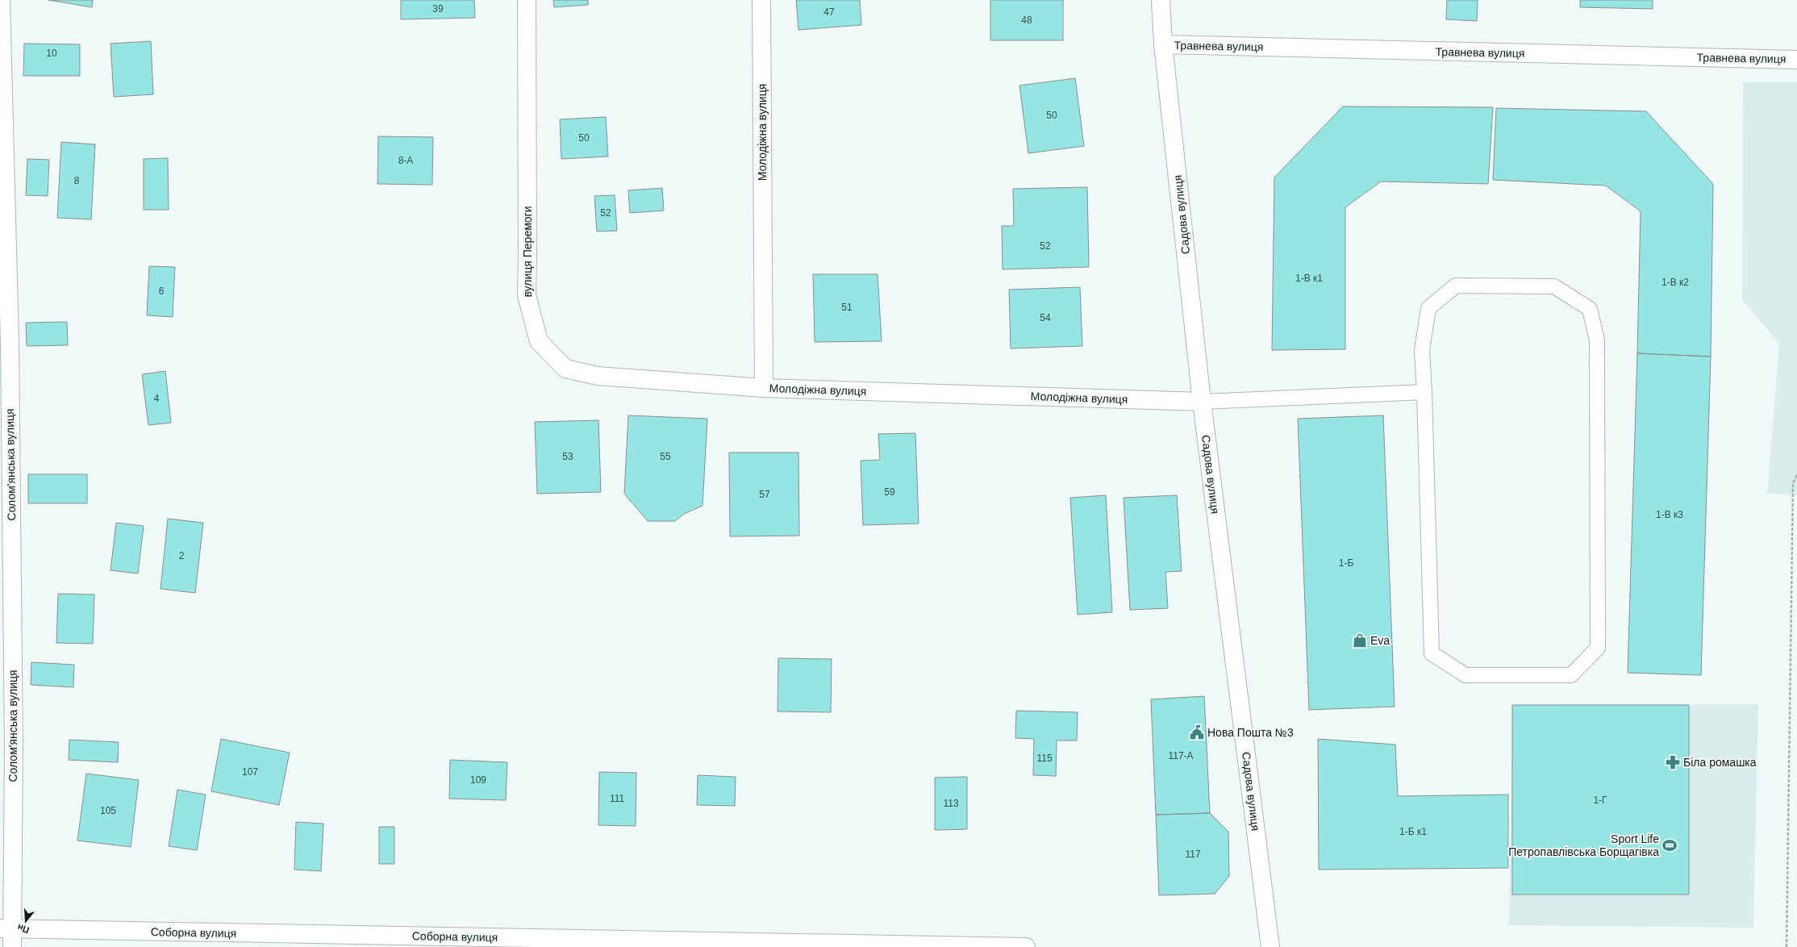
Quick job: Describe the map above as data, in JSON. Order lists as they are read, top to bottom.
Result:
{
  "streets": {
    "street": [
      "Травнева вулиця",
      "Молодіжна вулиця",
      "Садова вулиця",
      "вулиця Перемоги",
      "Солом'янська вулиця",
      "Соборна вулиця"
    ]
  },
  "crossings": [
    ["Травнева вулиця", "Садова вулиця"],
    ["Молодіжна вулиця", "Садова вулиця"],
    ["Молодіжна вулиця", "вулиця Перемоги"],
    ["Солом'янська вулиця", "Соборна вулиця"]
  ],
  "places": {
    "shop": ["Eva"],
    "public building": ["Нова Пошта №3"],
    "pharmacy": ["Біла ромашка"],
    "sports": ["Sport Life Петропавлівська Борщагівка"]
  },
  "house_numbers": [
    "39",
    "47",
    "48",
    "10",
    "50",
    "50",
    "8-А",
    "8",
    "52",
    "52",
    "1-В к1",
    "1-В к2",
    "6",
    "51",
    "54",
    "4",
    "53",
    "55",
    "59",
    "57",
    "1-В к3",
    "2",
    "1-Б",
    "117-А",
    "115",
    "107",
    "109",
    "111",
    "1-Г",
    "113",
    "105",
    "1-Б к1",
    "117"
  ],
  "north": "bottom"
}
